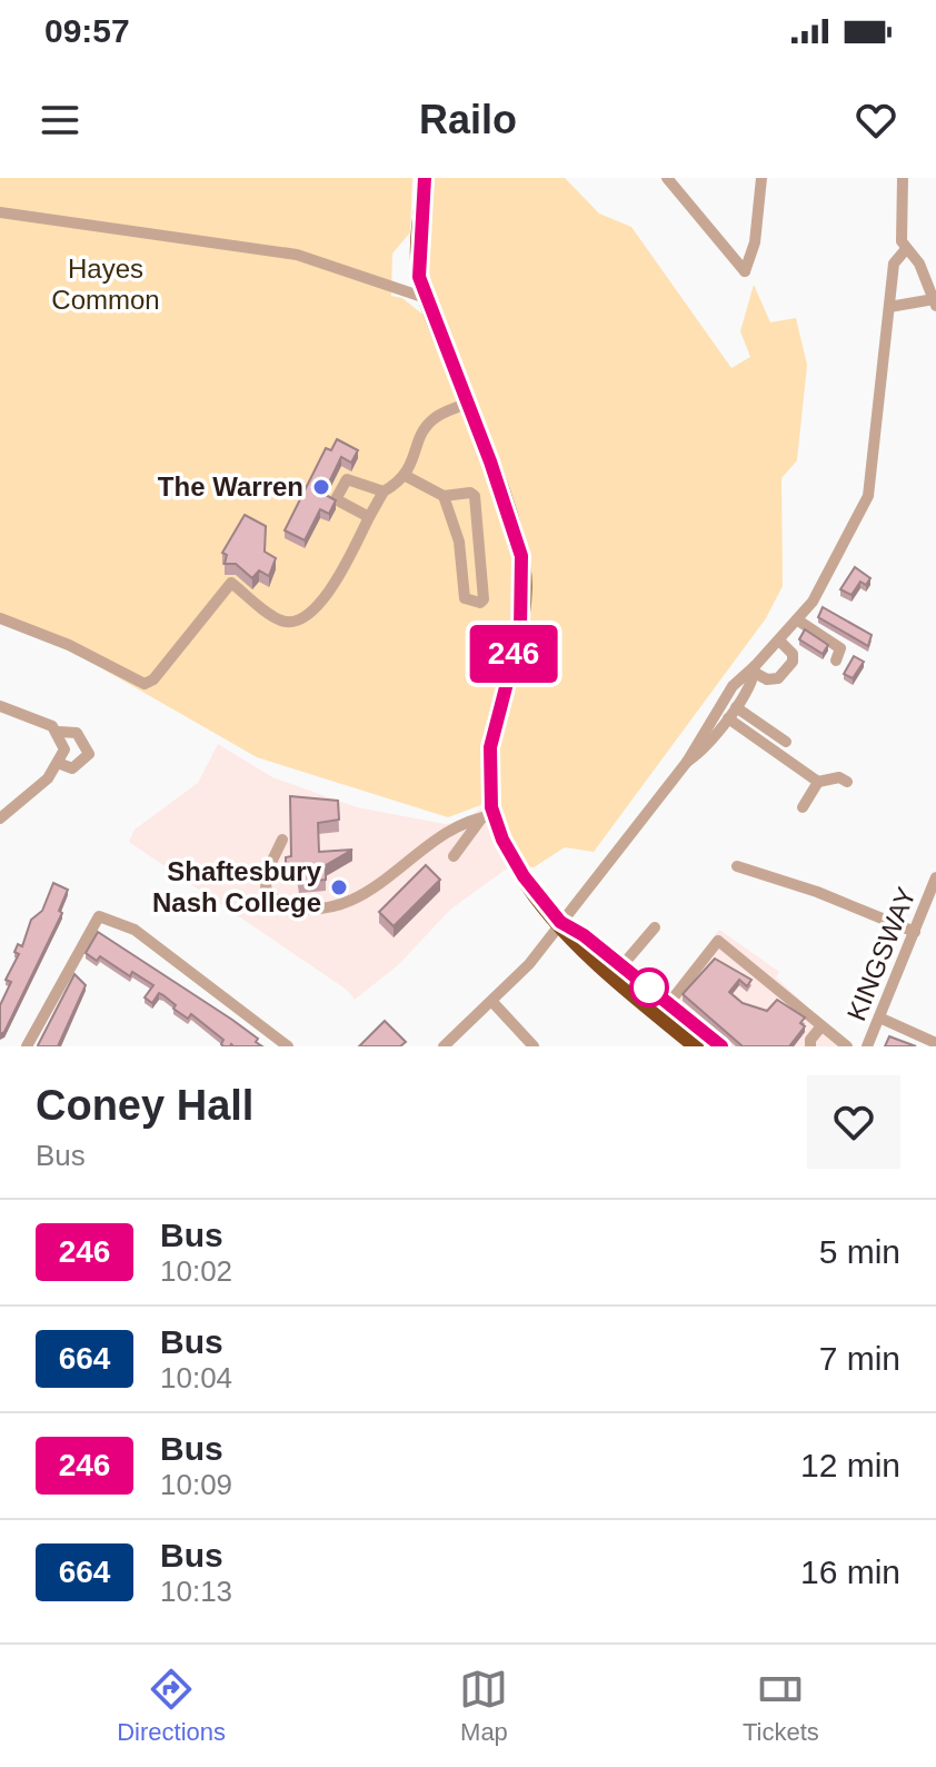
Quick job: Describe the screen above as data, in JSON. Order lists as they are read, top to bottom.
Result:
{
  "streets": {
    "street": ["KINGSWAY"]
  },
  "parks": ["Hayes Common"],
  "places": ["The Warren", "Shaftesbury Nash College"],
  "lines": ["bus line 246"],
  "page": {
    "status": "09:57",
    "header": "Railo",
    "on_map": "246",
    "heading": ["Coney Hall", "Bus"],
    "list": [
      {
        "mark": "246",
        "name": "Bus",
        "note": "10:02",
        "value": "5 min"
      },
      {
        "mark": "664",
        "name": "Bus",
        "note": "10:04",
        "value": "7 min"
      },
      {
        "mark": "246",
        "name": "Bus",
        "note": "10:09",
        "value": "12 min"
      },
      {
        "mark": "664",
        "name": "Bus",
        "note": "10:13",
        "value": "16 min"
      }
    ],
    "tabs": ["Directions", "Map", "Tickets"]
  }
}
